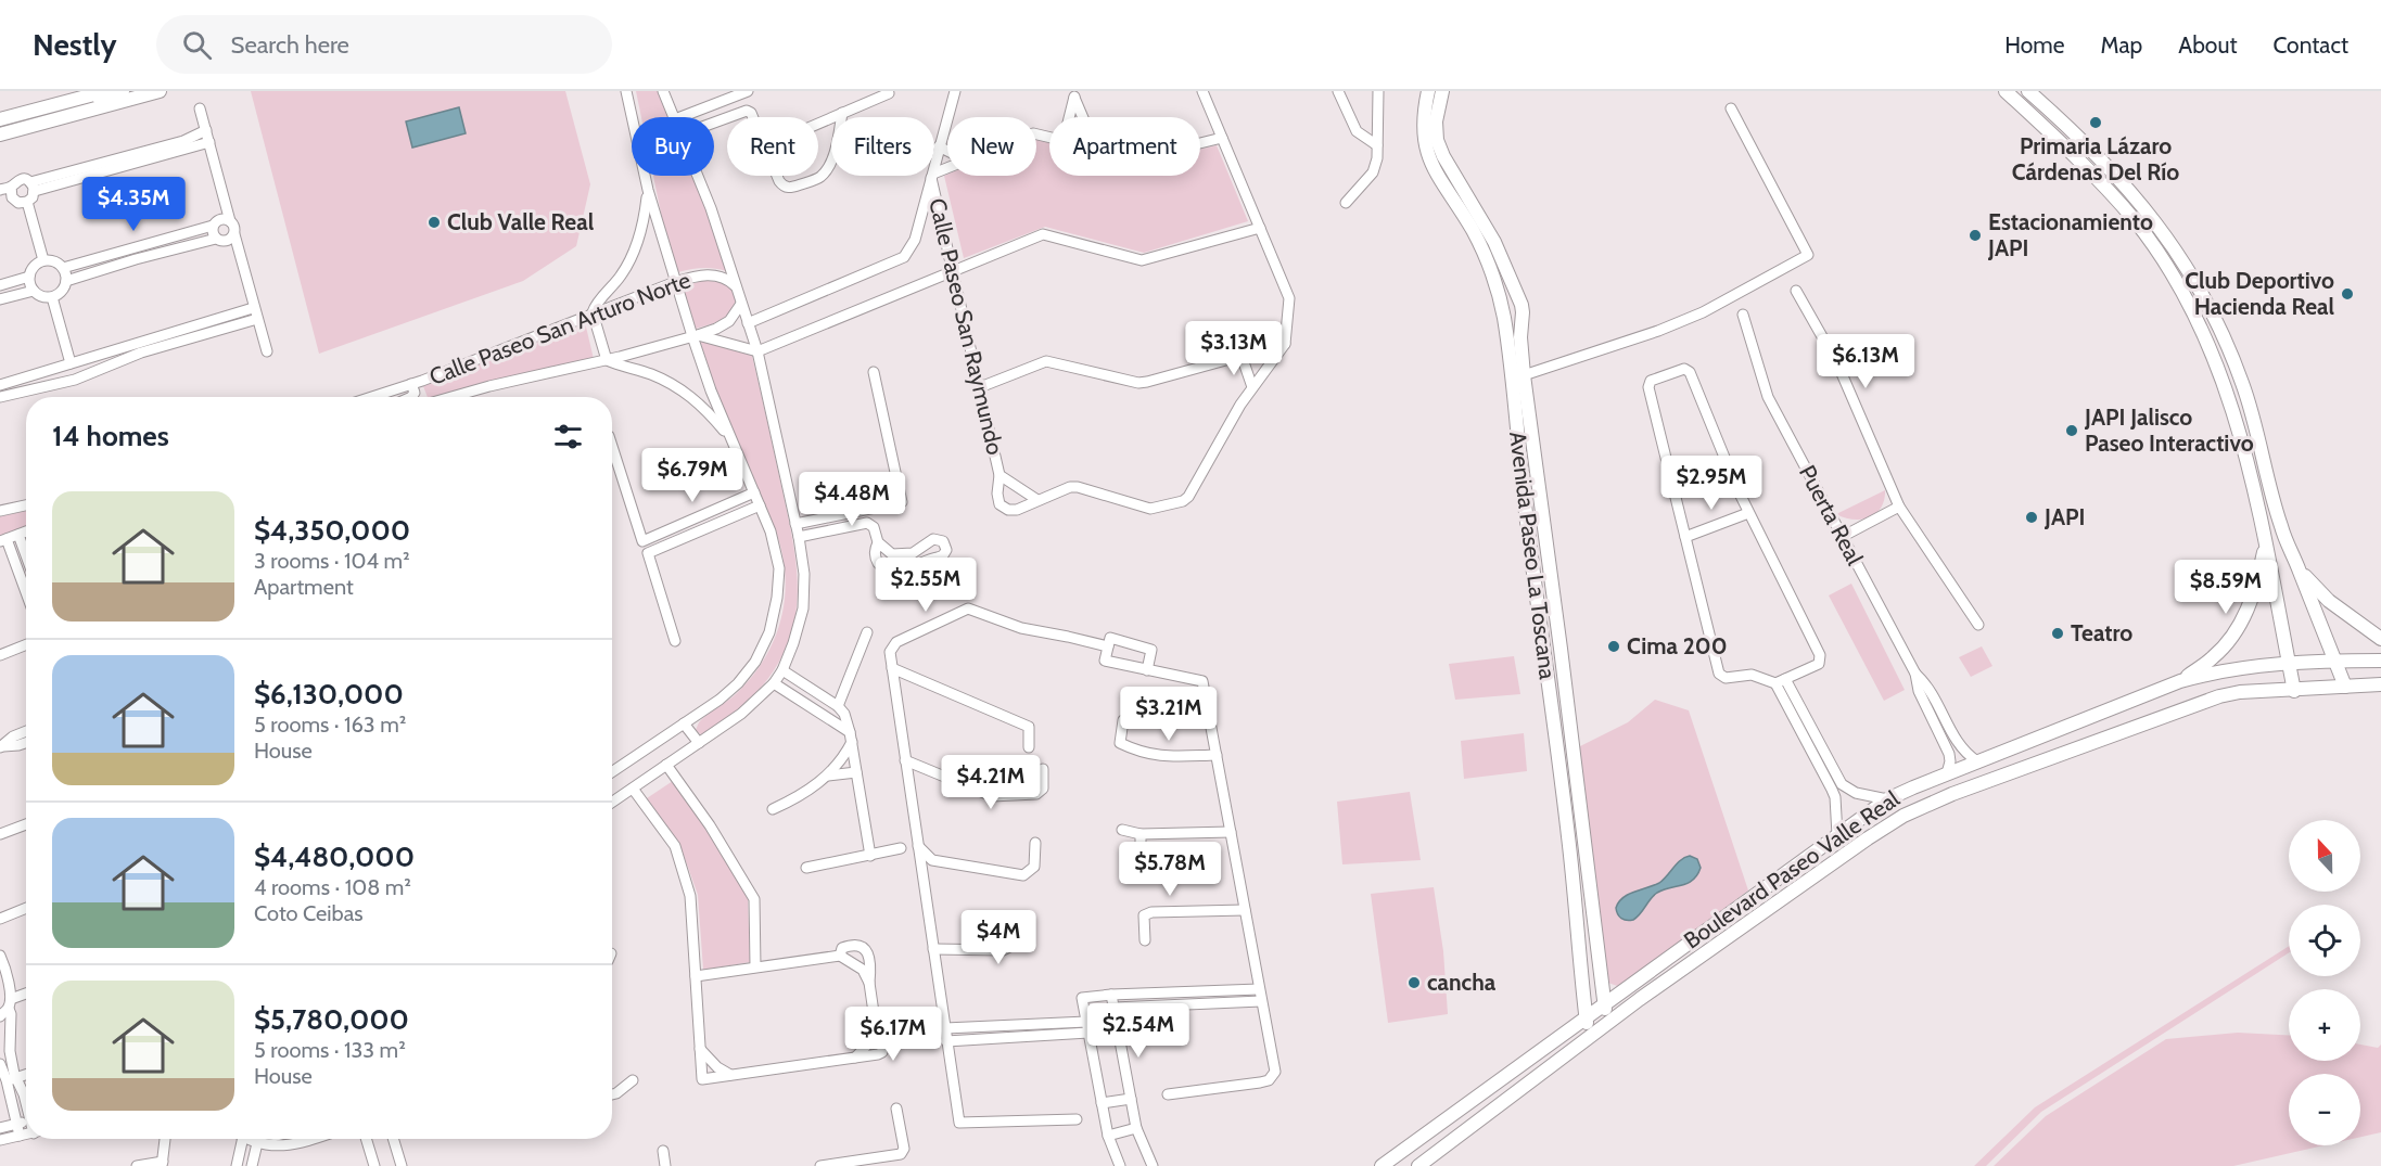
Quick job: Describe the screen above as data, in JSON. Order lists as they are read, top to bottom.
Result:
{
  "streets": {
    "street": [
      "Calle Paseo San Raymundo",
      "Calle Paseo San Arturo Norte",
      "Puerta Real",
      "Avenida Paseo La Toscana",
      "Boulevard Paseo Valle Real"
    ]
  },
  "crossings": [
    ["Puerta Real", "Boulevard Paseo Valle Real"],
    ["Avenida Paseo La Toscana", "Boulevard Paseo Valle Real"]
  ],
  "places": [
    "Primaria Lázaro Cárdenas Del Río",
    "Club Valle Real",
    "Estacionamiento JAPI",
    "Club Deportivo Hacienda Real",
    "JAPI Jalisco Paseo Interactivo",
    "JAPI",
    "Teatro",
    "Cima 200",
    "cancha"
  ],
  "north": "top",
  "page": {
    "header": "Nestly",
    "search": "Search here",
    "nav": [
      "Home",
      "Map",
      "About",
      "Contact"
    ],
    "chip": [
      "Buy",
      "Rent",
      "Filters",
      "New",
      "Apartment"
    ],
    "price": [
      "$4.35M",
      "$3.13M",
      "$6.13M",
      "$6.79M",
      "$2.95M",
      "$4.48M",
      "$2.55M",
      "$8.59M",
      "$3.21M",
      "$4.21M",
      "$5.78M",
      "$4M",
      "$2.54M",
      "$6.17M"
    ],
    "heading": "14 homes",
    "list": [
      {
        "name": "$4,350,000",
        "note": "3 rooms · 104 m² · Apartment"
      },
      {
        "name": "$6,130,000",
        "note": "5 rooms · 163 m² · House"
      },
      {
        "name": "$4,480,000",
        "note": "4 rooms · 108 m² · Coto Ceibas"
      },
      {
        "name": "$5,780,000",
        "note": "5 rooms · 133 m² · House"
      }
    ],
    "map_buttons": ["+", "−"]
  }
}
